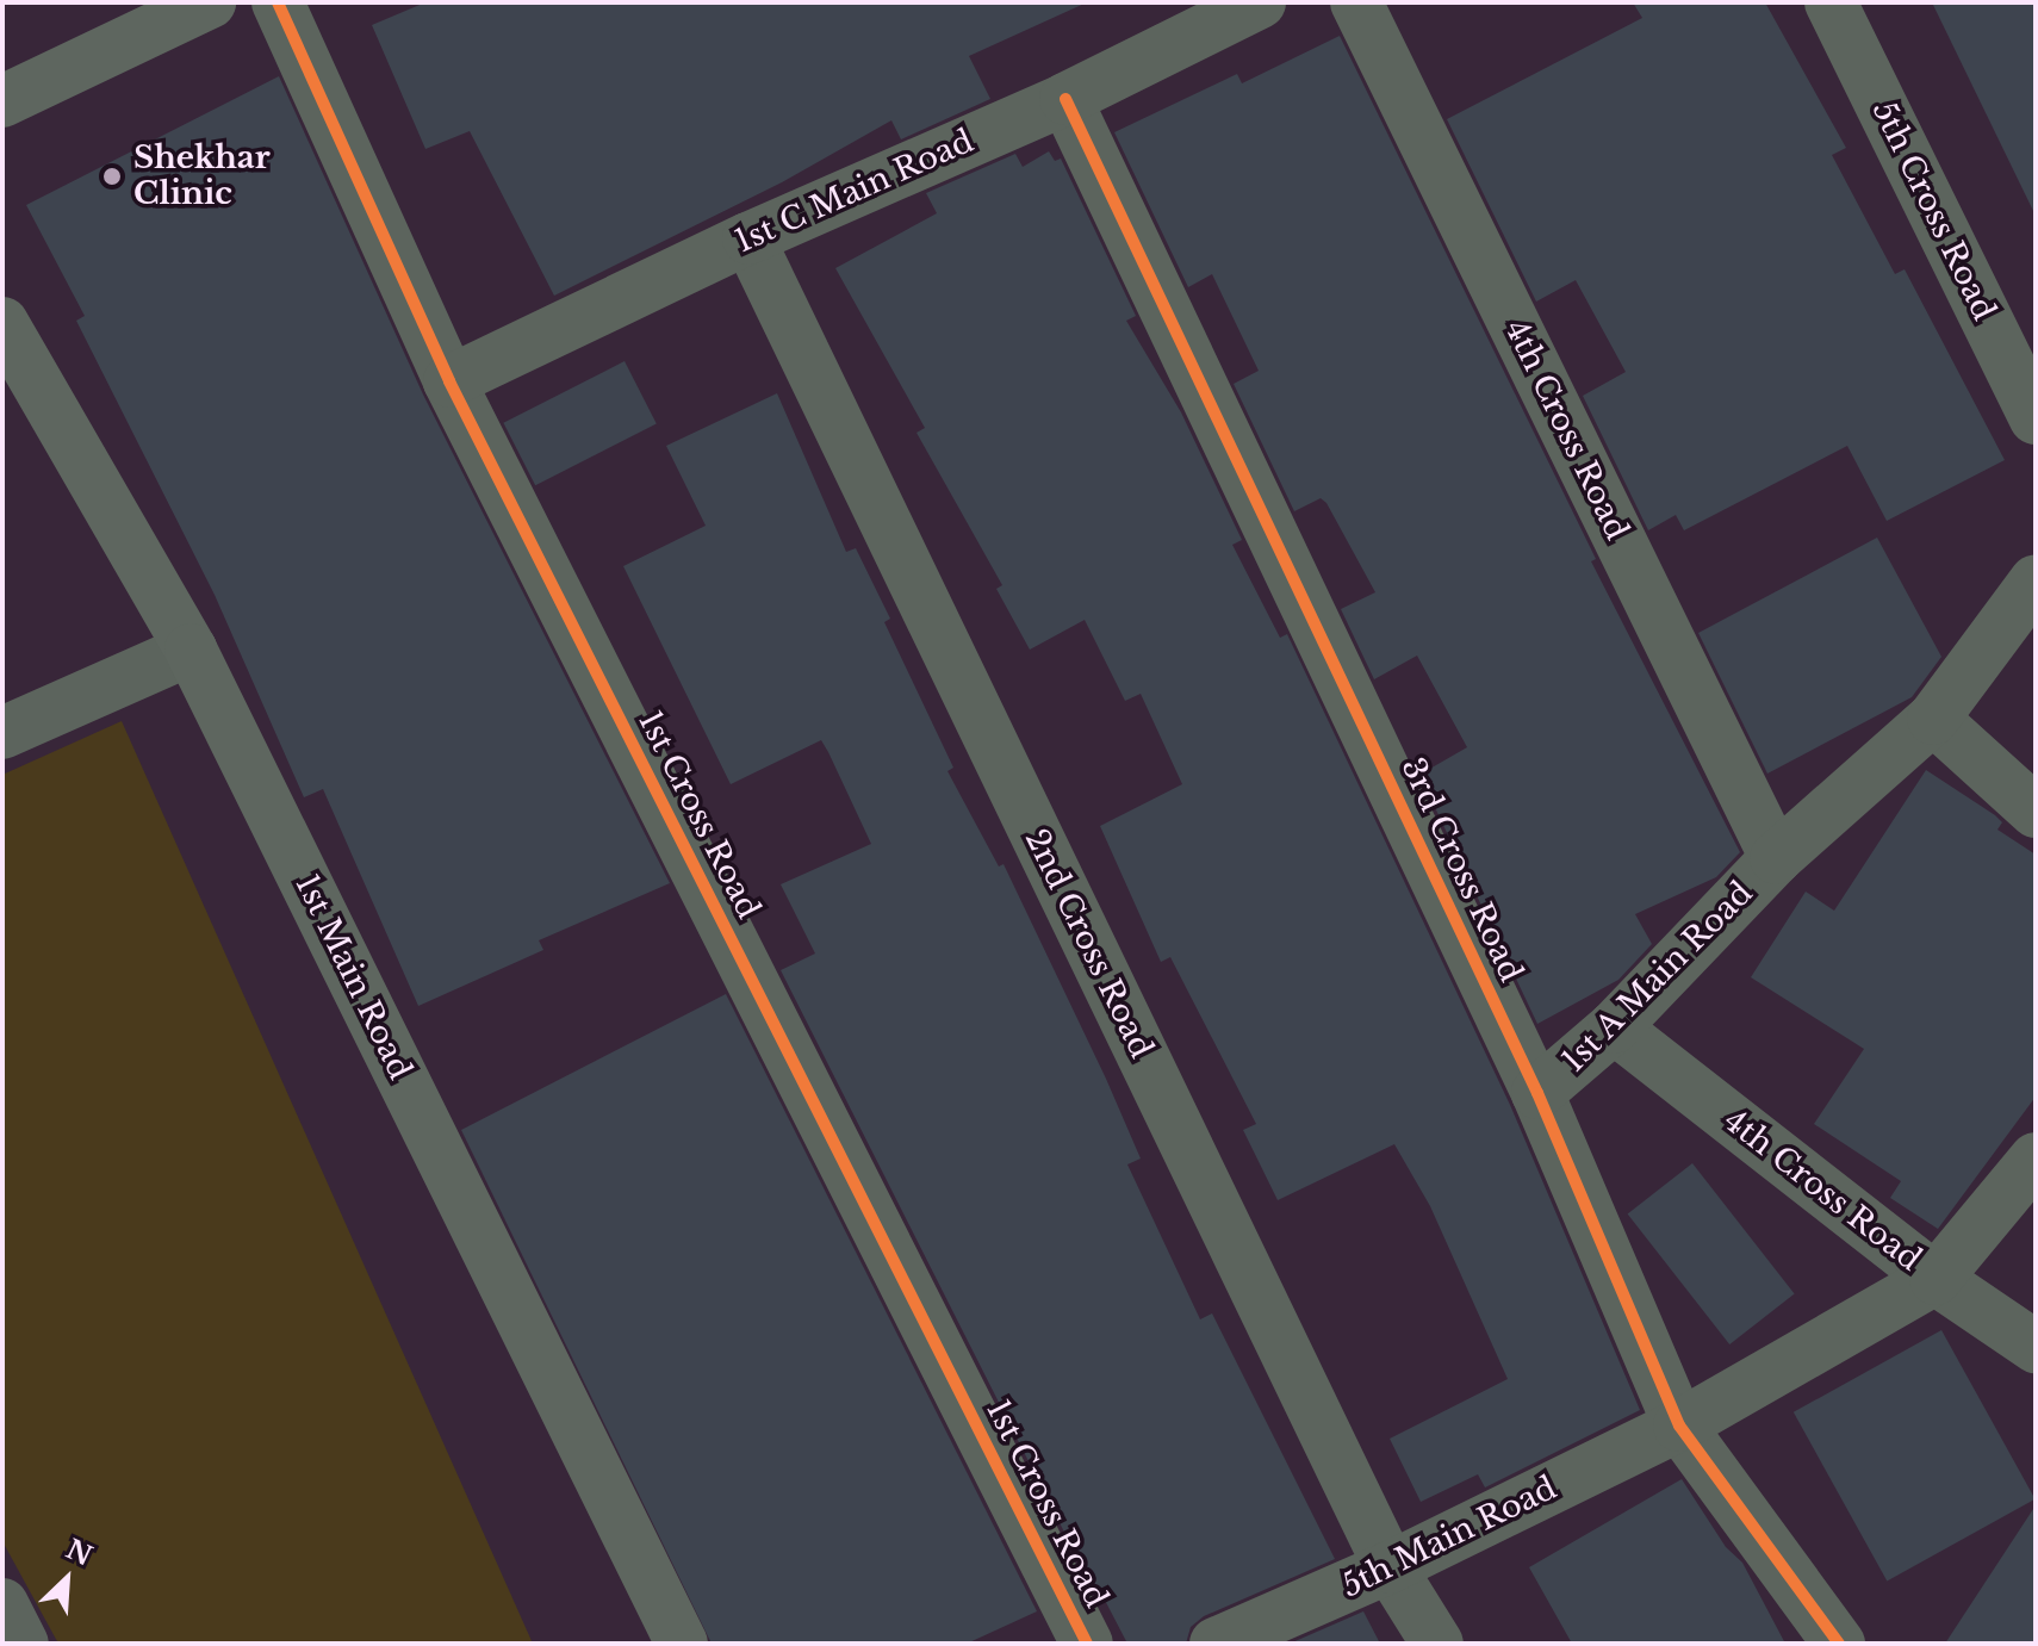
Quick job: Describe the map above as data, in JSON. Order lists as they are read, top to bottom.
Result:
{
  "streets": {
    "street": [
      "1st C Main Road",
      "5th Cross Road",
      "4th Cross Road",
      "1st Cross Road",
      "3rd Cross Road",
      "2nd Cross Road",
      "1st Main Road",
      "1st A Main Road",
      "5th Main Road"
    ]
  },
  "crossings": [
    ["1st C Main Road", "1st Cross Road"],
    ["1st C Main Road", "3rd Cross Road"],
    ["1st C Main Road", "2nd Cross Road"],
    ["4th Cross Road", "1st A Main Road"],
    ["4th Cross Road", "5th Main Road"],
    ["3rd Cross Road", "1st A Main Road"],
    ["3rd Cross Road", "5th Main Road"],
    ["2nd Cross Road", "5th Main Road"]
  ],
  "places": ["Shekhar Clinic"],
  "north": "top right"
}
